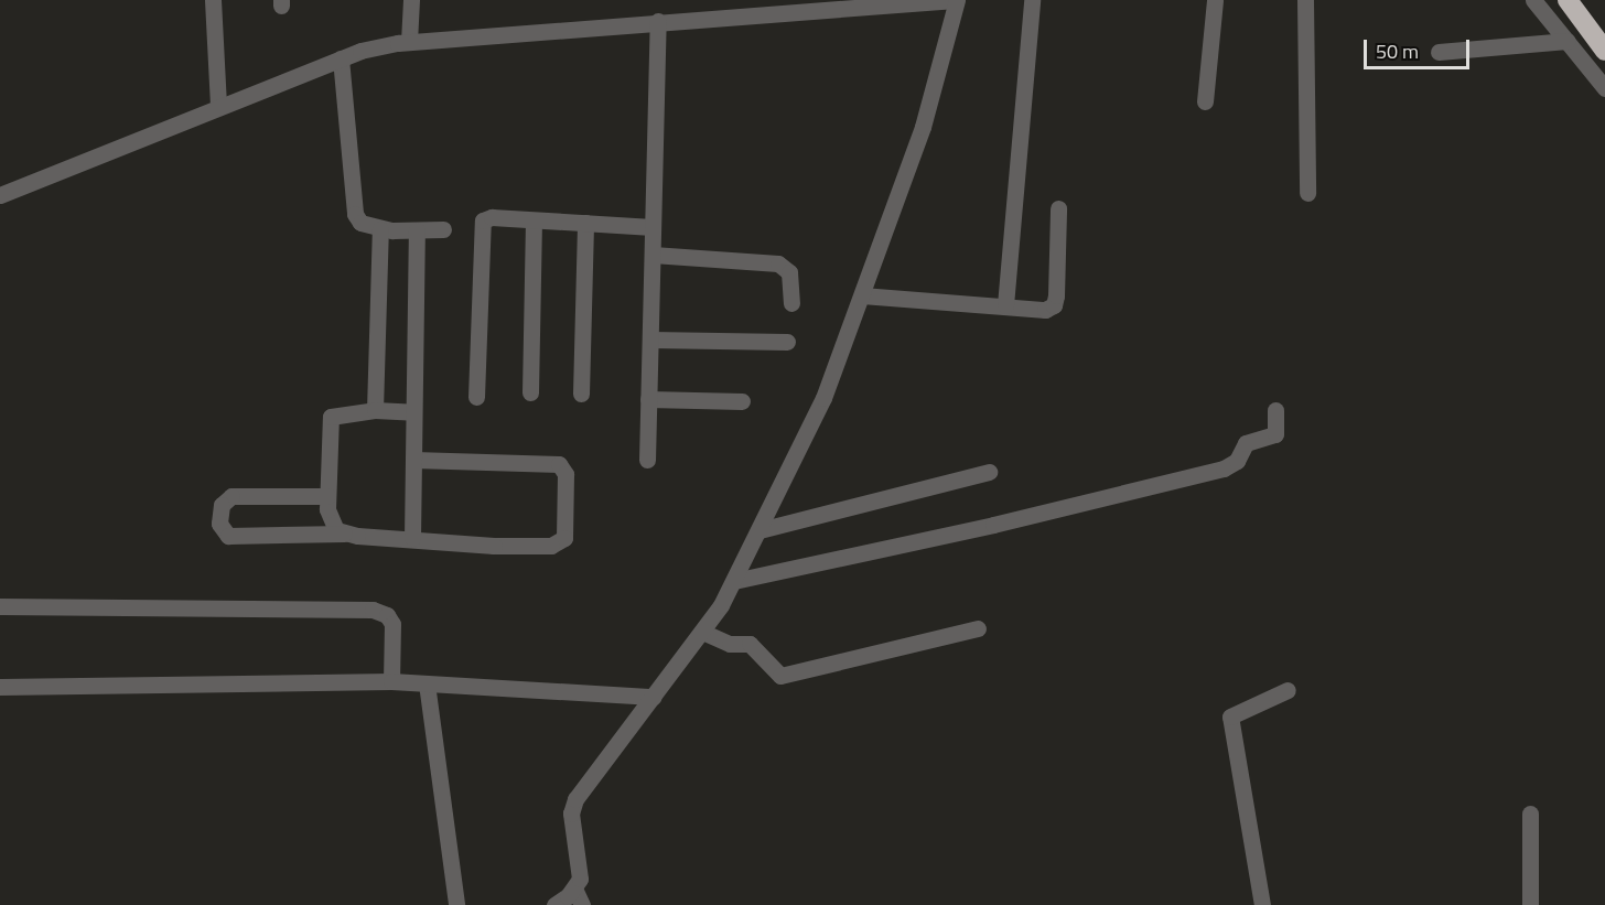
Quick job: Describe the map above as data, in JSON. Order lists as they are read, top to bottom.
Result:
{
  "scale_bar": "50 m"
}
